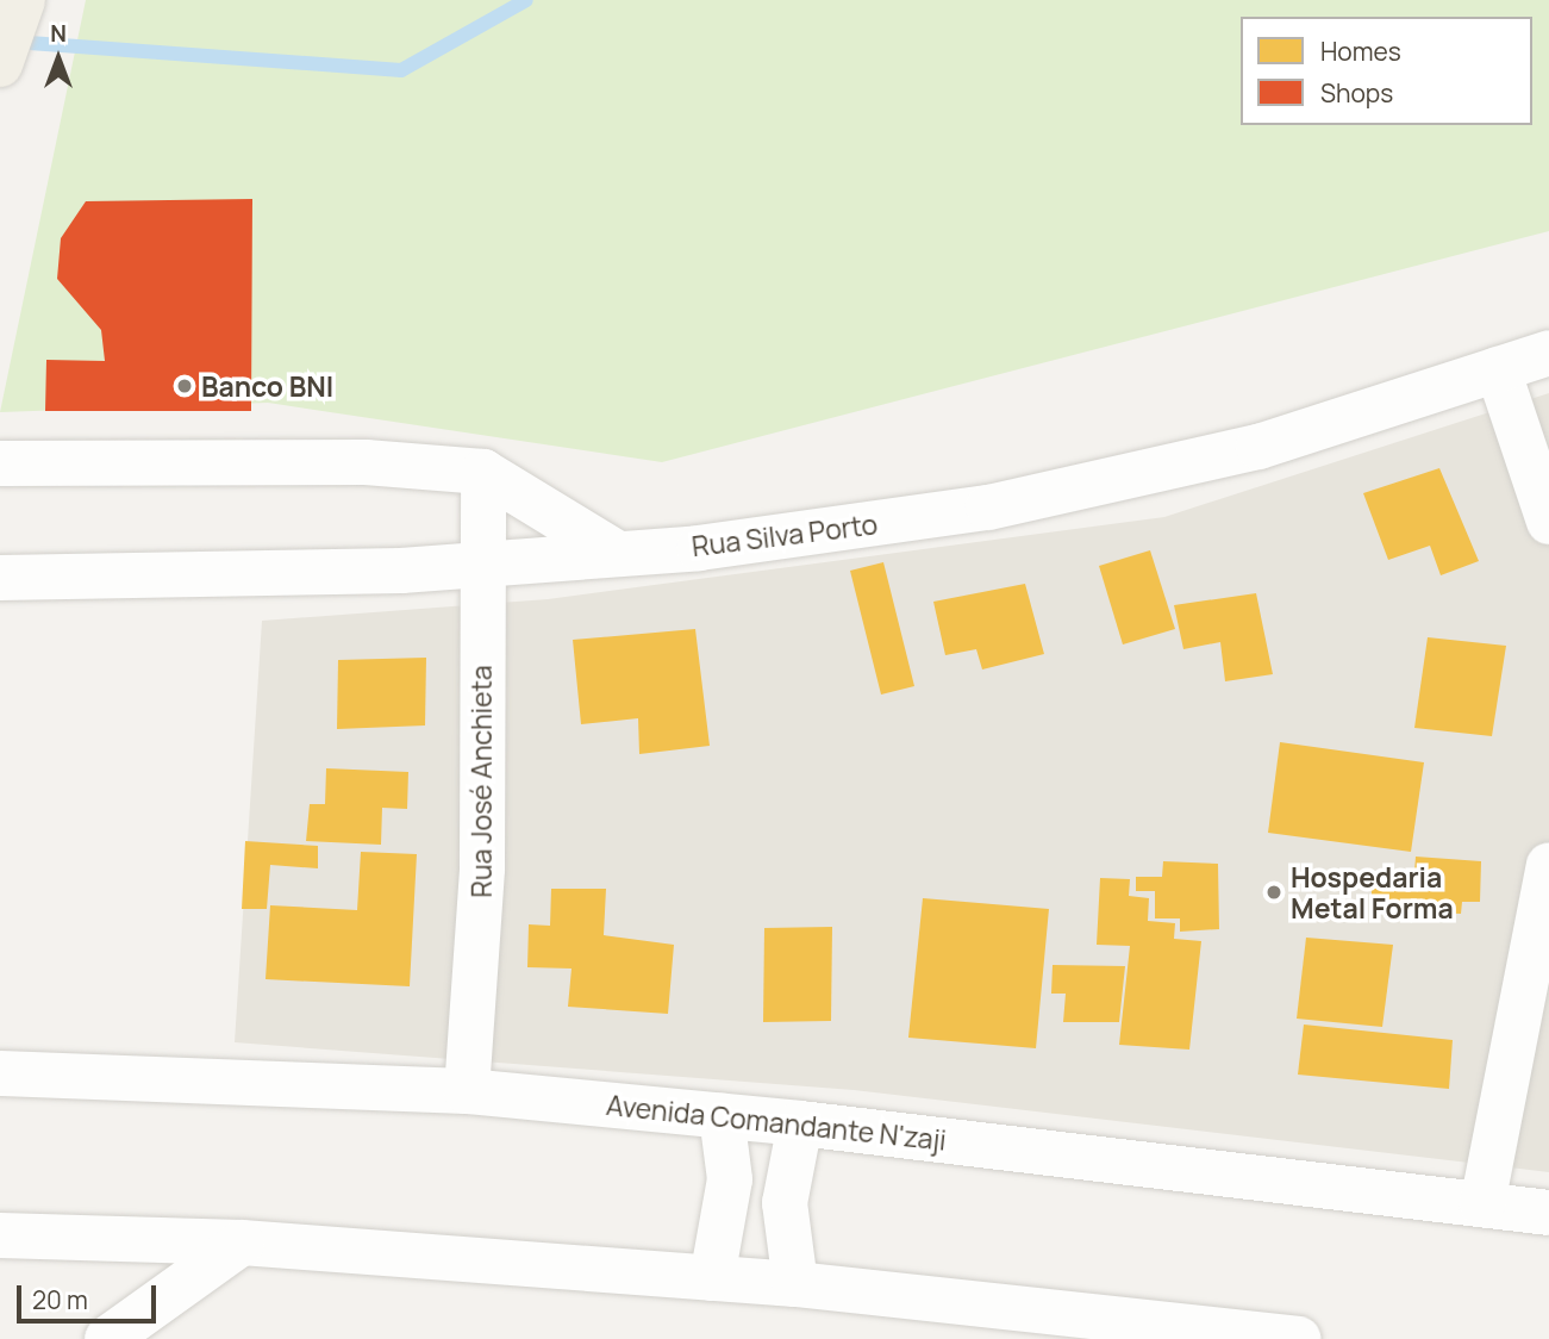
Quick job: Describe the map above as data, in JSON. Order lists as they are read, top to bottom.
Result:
{
  "streets": {
    "street": ["Rua Silva Porto", "Rua José Anchieta", "Avenida Comandante N'zaji"]
  },
  "crossings": [
    ["Rua Silva Porto", "Rua José Anchieta"],
    ["Rua José Anchieta", "Avenida Comandante N'zaji"]
  ],
  "places": ["Banco BNI", "Hospedaria Metal Forma"],
  "legend": ["Homes", "Shops"],
  "scale_bar": "20 m",
  "north": "top"
}
